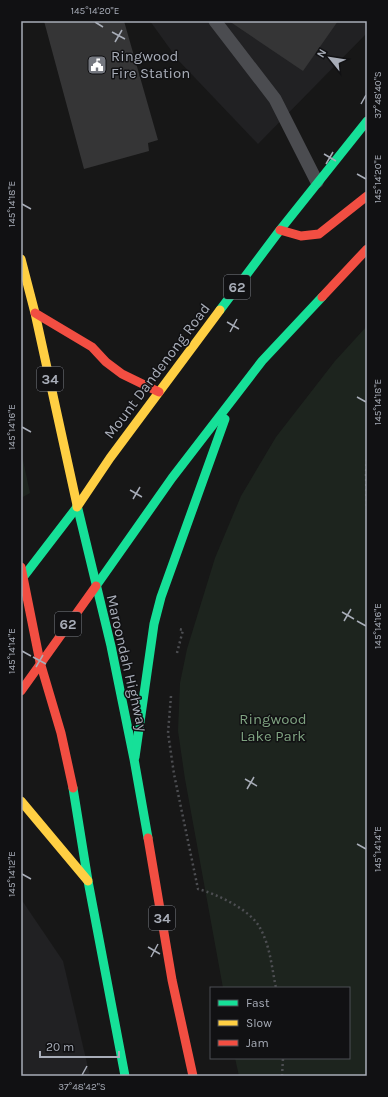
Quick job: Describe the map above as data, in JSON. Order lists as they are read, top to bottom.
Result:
{
  "streets": {
    "main road": [
      "62",
      "Mount Dandenong Road",
      "34",
      "Maroondah Highway"
    ]
  },
  "crossings": [
    ["62", "Mount Dandenong Road"],
    ["62", "Maroondah Highway"],
    ["Mount Dandenong Road", "Maroondah Highway"]
  ],
  "parks": ["Ringwood Lake Park"],
  "places": {
    "public building": ["Ringwood Fire Station"]
  },
  "legend": ["Fast", "Slow", "Jam"],
  "scale_bar": "20 m",
  "north": "top left",
  "coordinates": [
    "145°14'20\"E",
    "37°48'40\"S",
    "145°14'18\"E",
    "145°14'16\"E",
    "145°14'14\"E",
    "145°14'12\"E",
    "37°48'42\"S"
  ]
}
